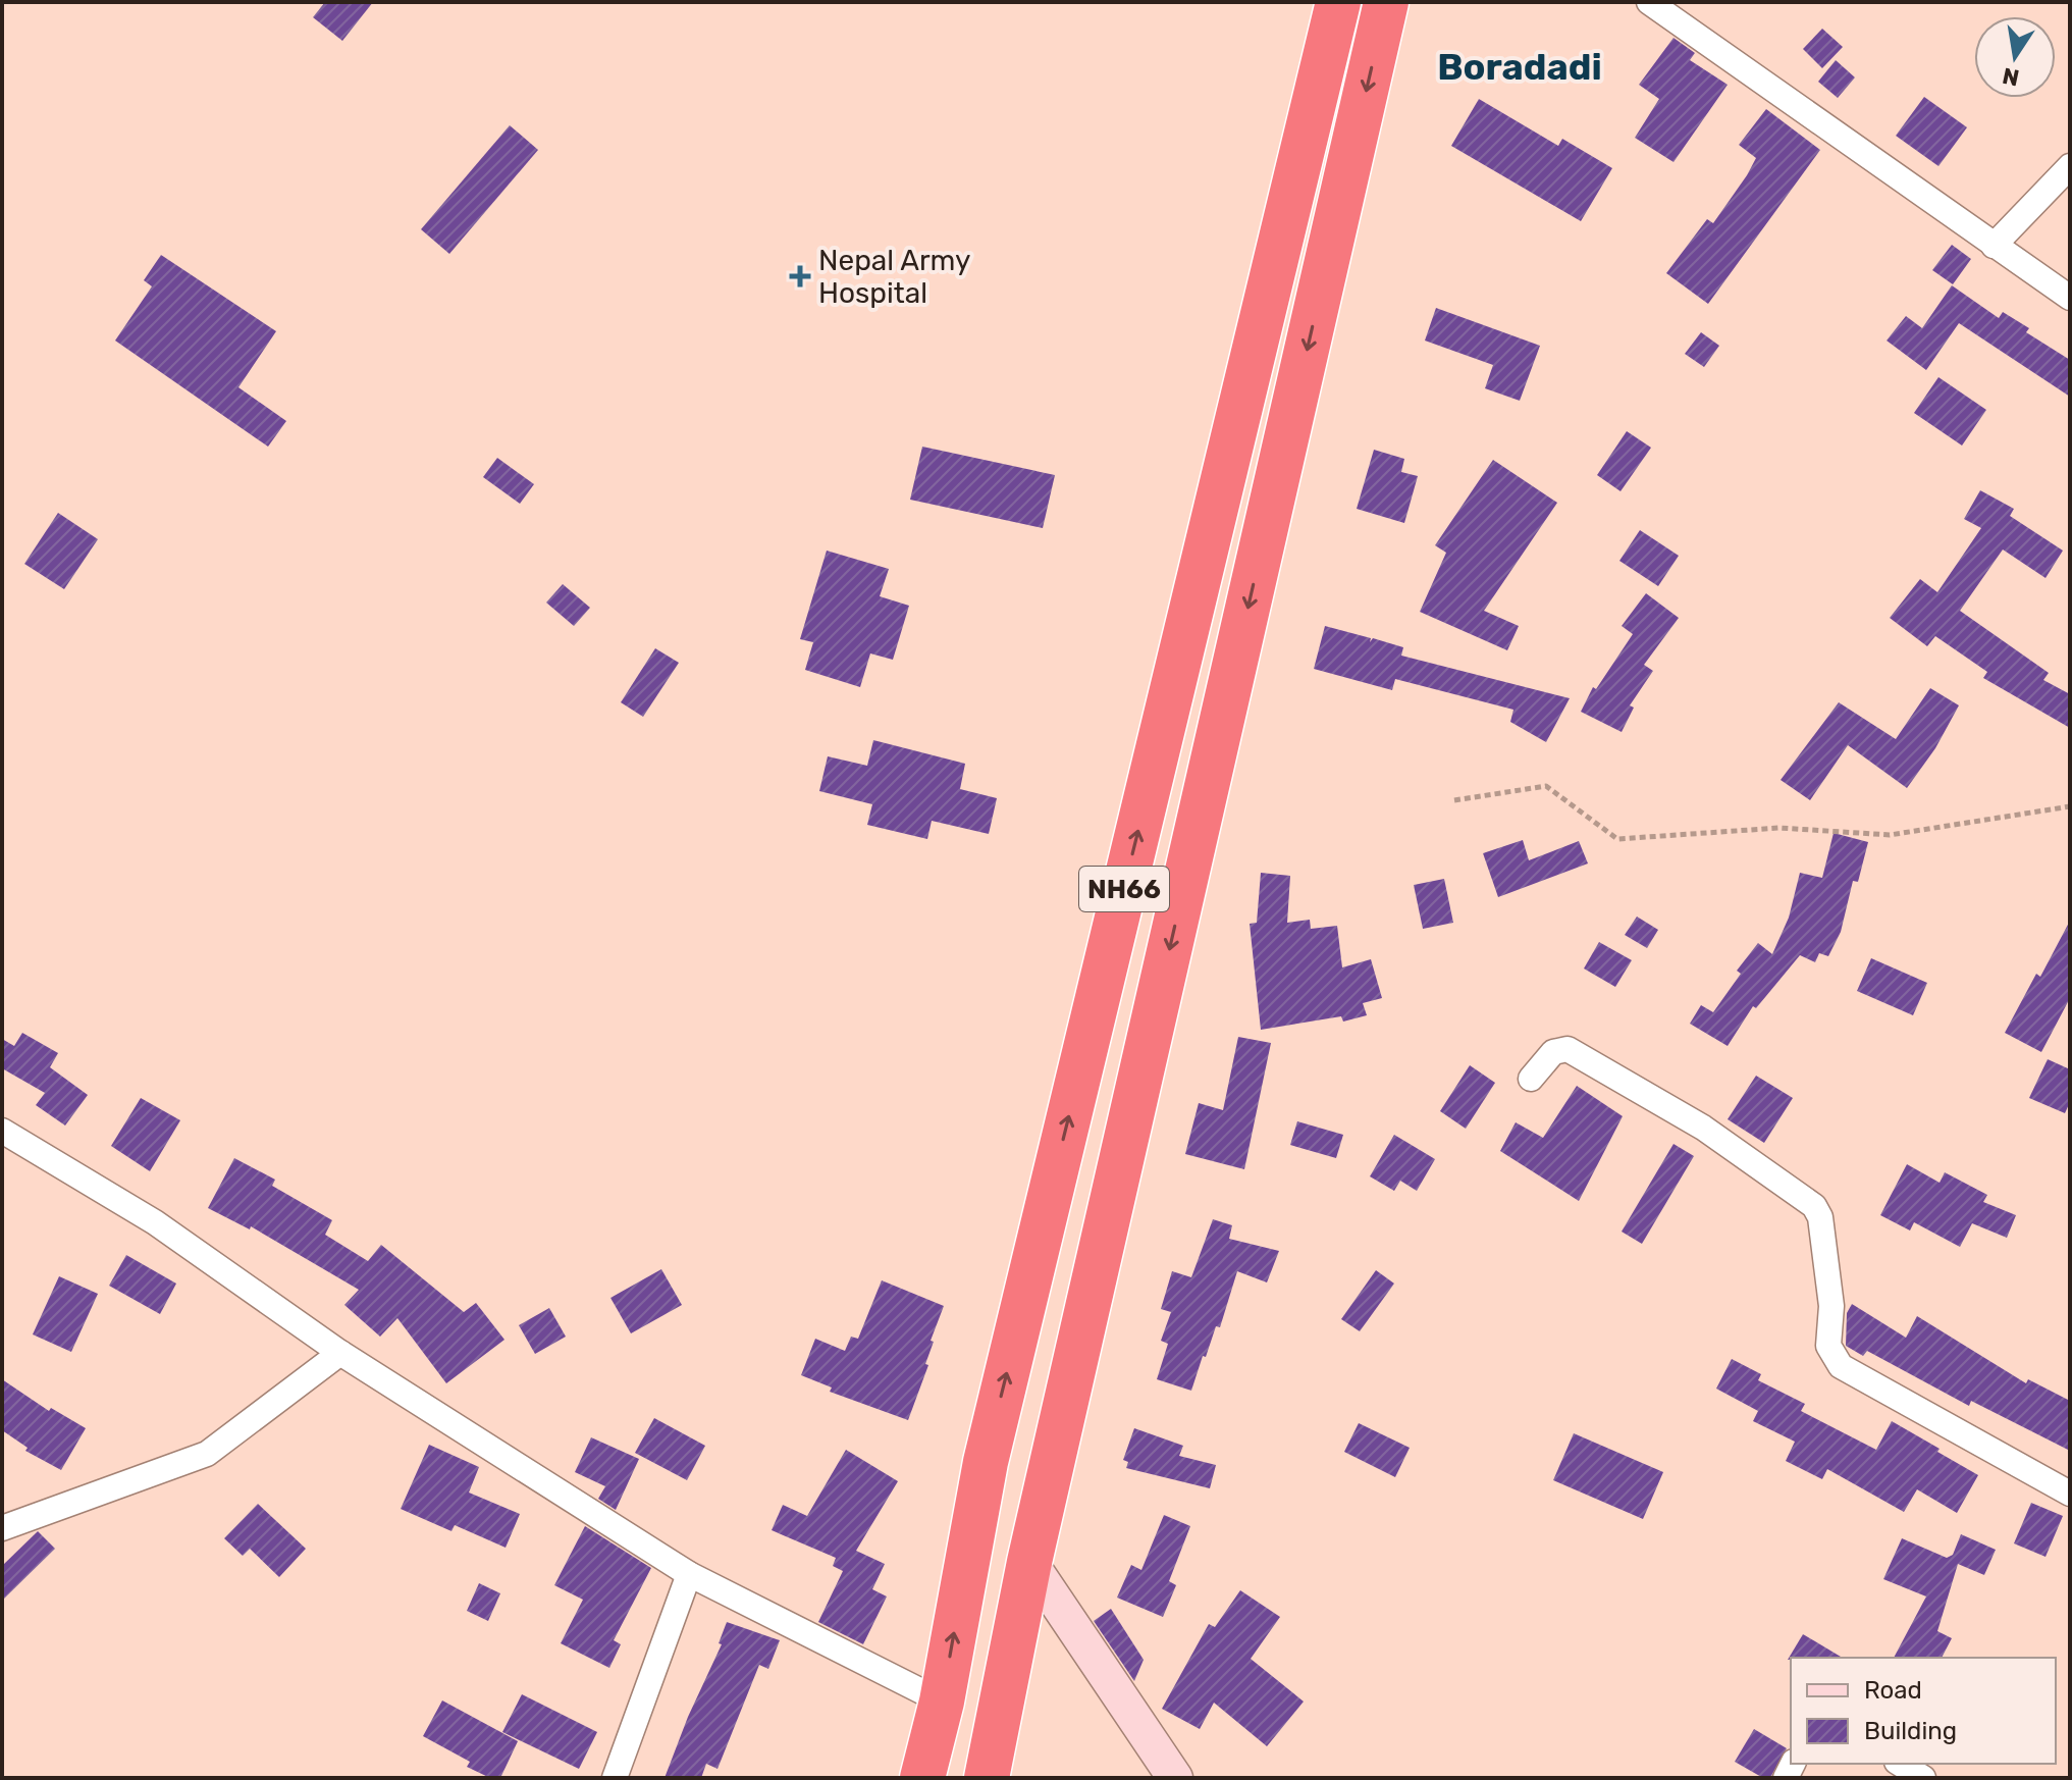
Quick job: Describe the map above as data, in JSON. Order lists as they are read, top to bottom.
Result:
{
  "streets": {
    "highway": ["NH66"]
  },
  "districts": ["Boradadi"],
  "places": {
    "health": ["Nepal Army Hospital"]
  },
  "legend": ["Road", "Building"],
  "north": "bottom"
}
